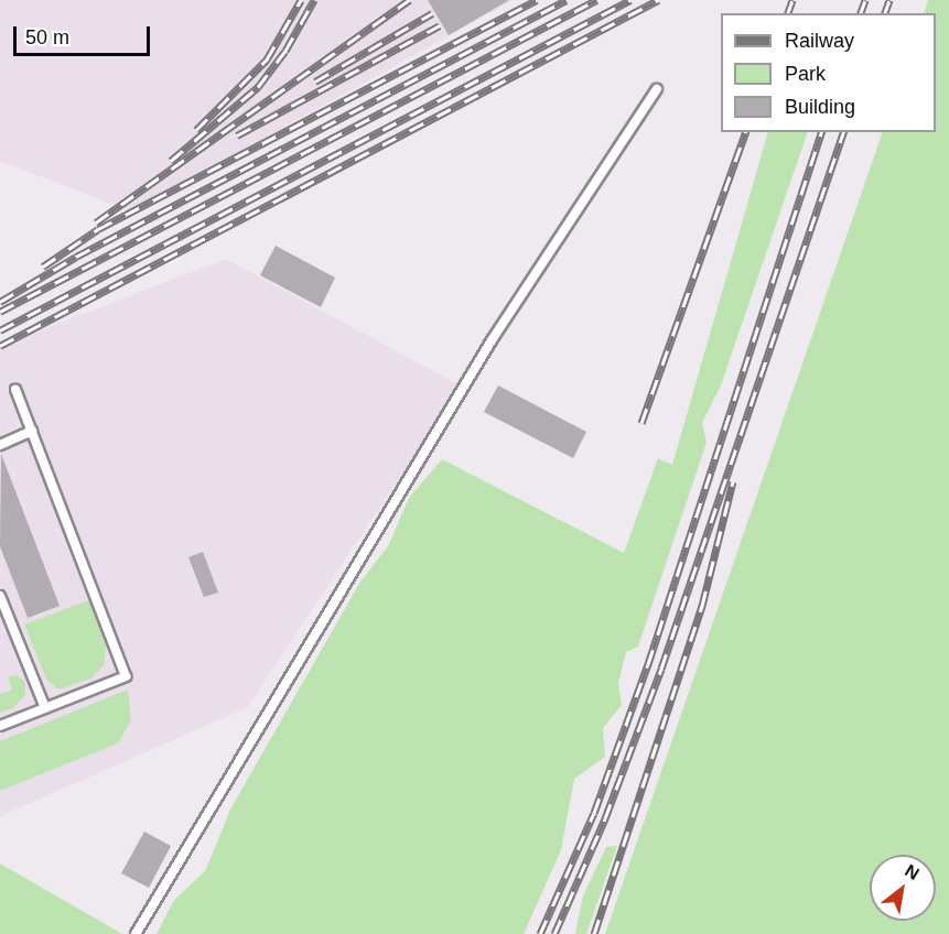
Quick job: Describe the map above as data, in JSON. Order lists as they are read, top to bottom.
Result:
{
  "legend": ["Railway", "Park", "Building"],
  "scale_bar": "50 m",
  "north": "top right"
}
